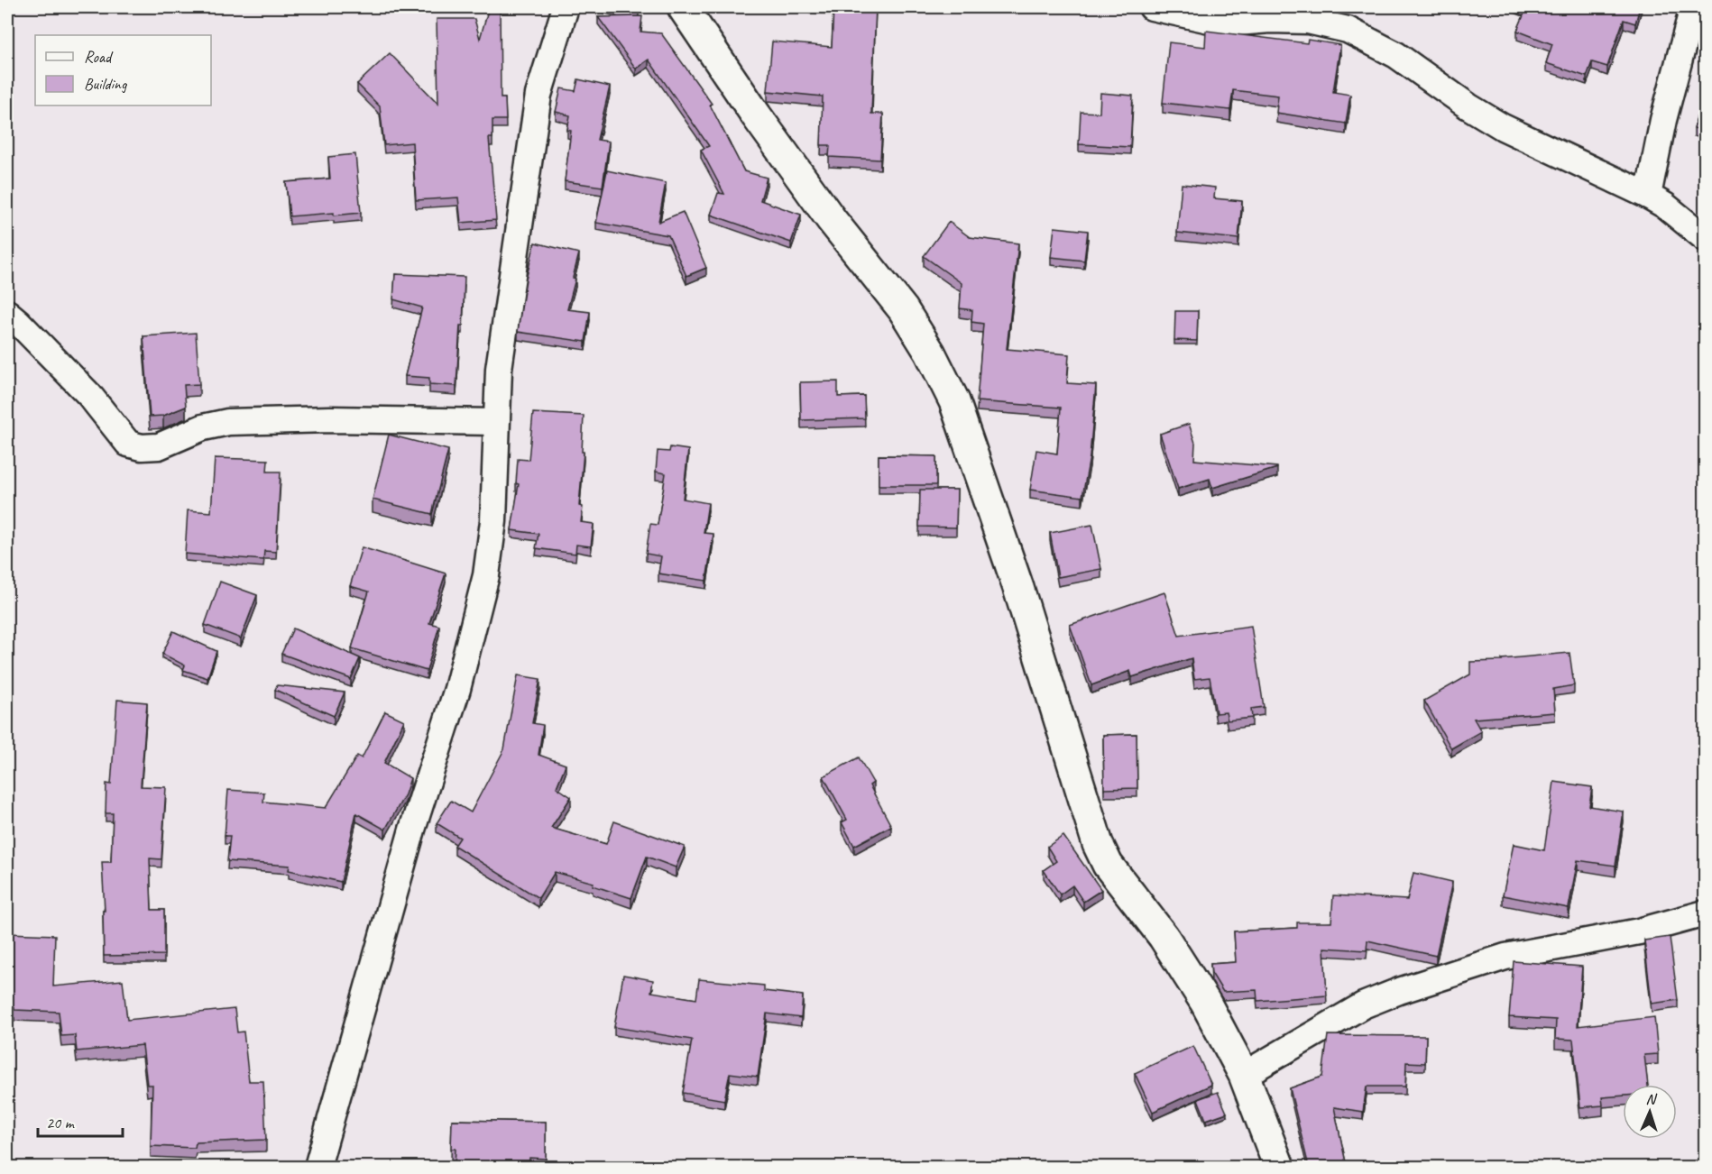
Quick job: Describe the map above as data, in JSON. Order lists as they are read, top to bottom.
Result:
{
  "legend": ["Road", "Building"],
  "scale_bar": "20 m",
  "north": "top"
}
